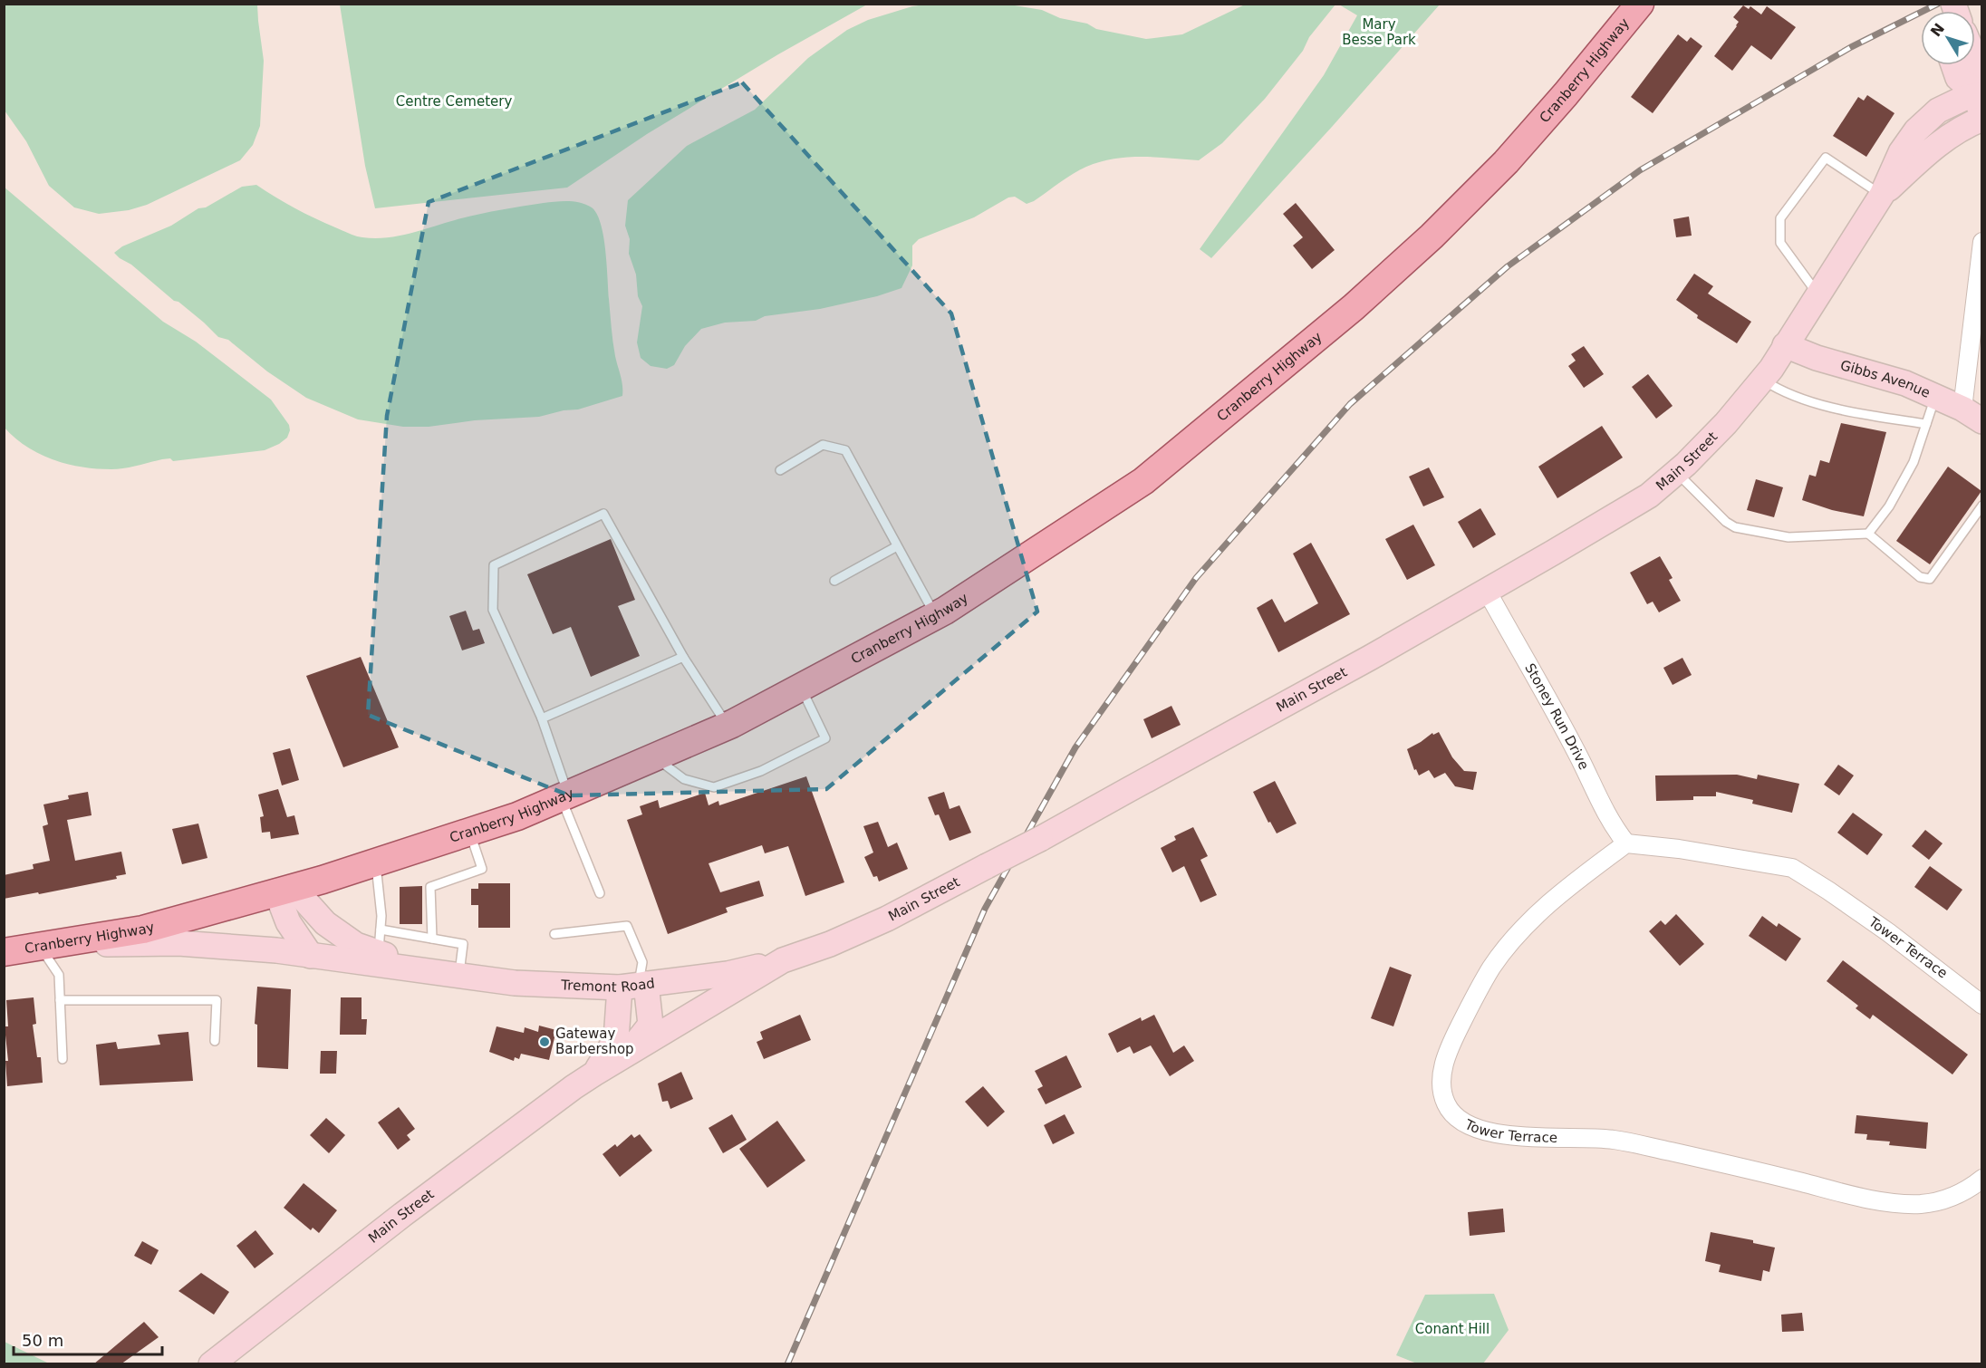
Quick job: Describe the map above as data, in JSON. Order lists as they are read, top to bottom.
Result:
{
  "streets": {
    "main road": [
      "Cranberry Highway",
      "Gibbs Avenue",
      "Main Street",
      "Tremont Road"
    ],
    "street": ["Stoney Run Drive", "Tower Terrace"]
  },
  "crossings": [
    ["Cranberry Highway", "Tremont Road"],
    ["Gibbs Avenue", "Main Street"],
    ["Main Street", "Stoney Run Drive"],
    ["Main Street", "Tremont Road"],
    ["Stoney Run Drive", "Tower Terrace"]
  ],
  "parks": ["Mary Besse Park", "Centre Cemetery", "Conant Hill"],
  "places": ["Gateway Barbershop"],
  "scale_bar": "50 m",
  "north": "top left"
}
